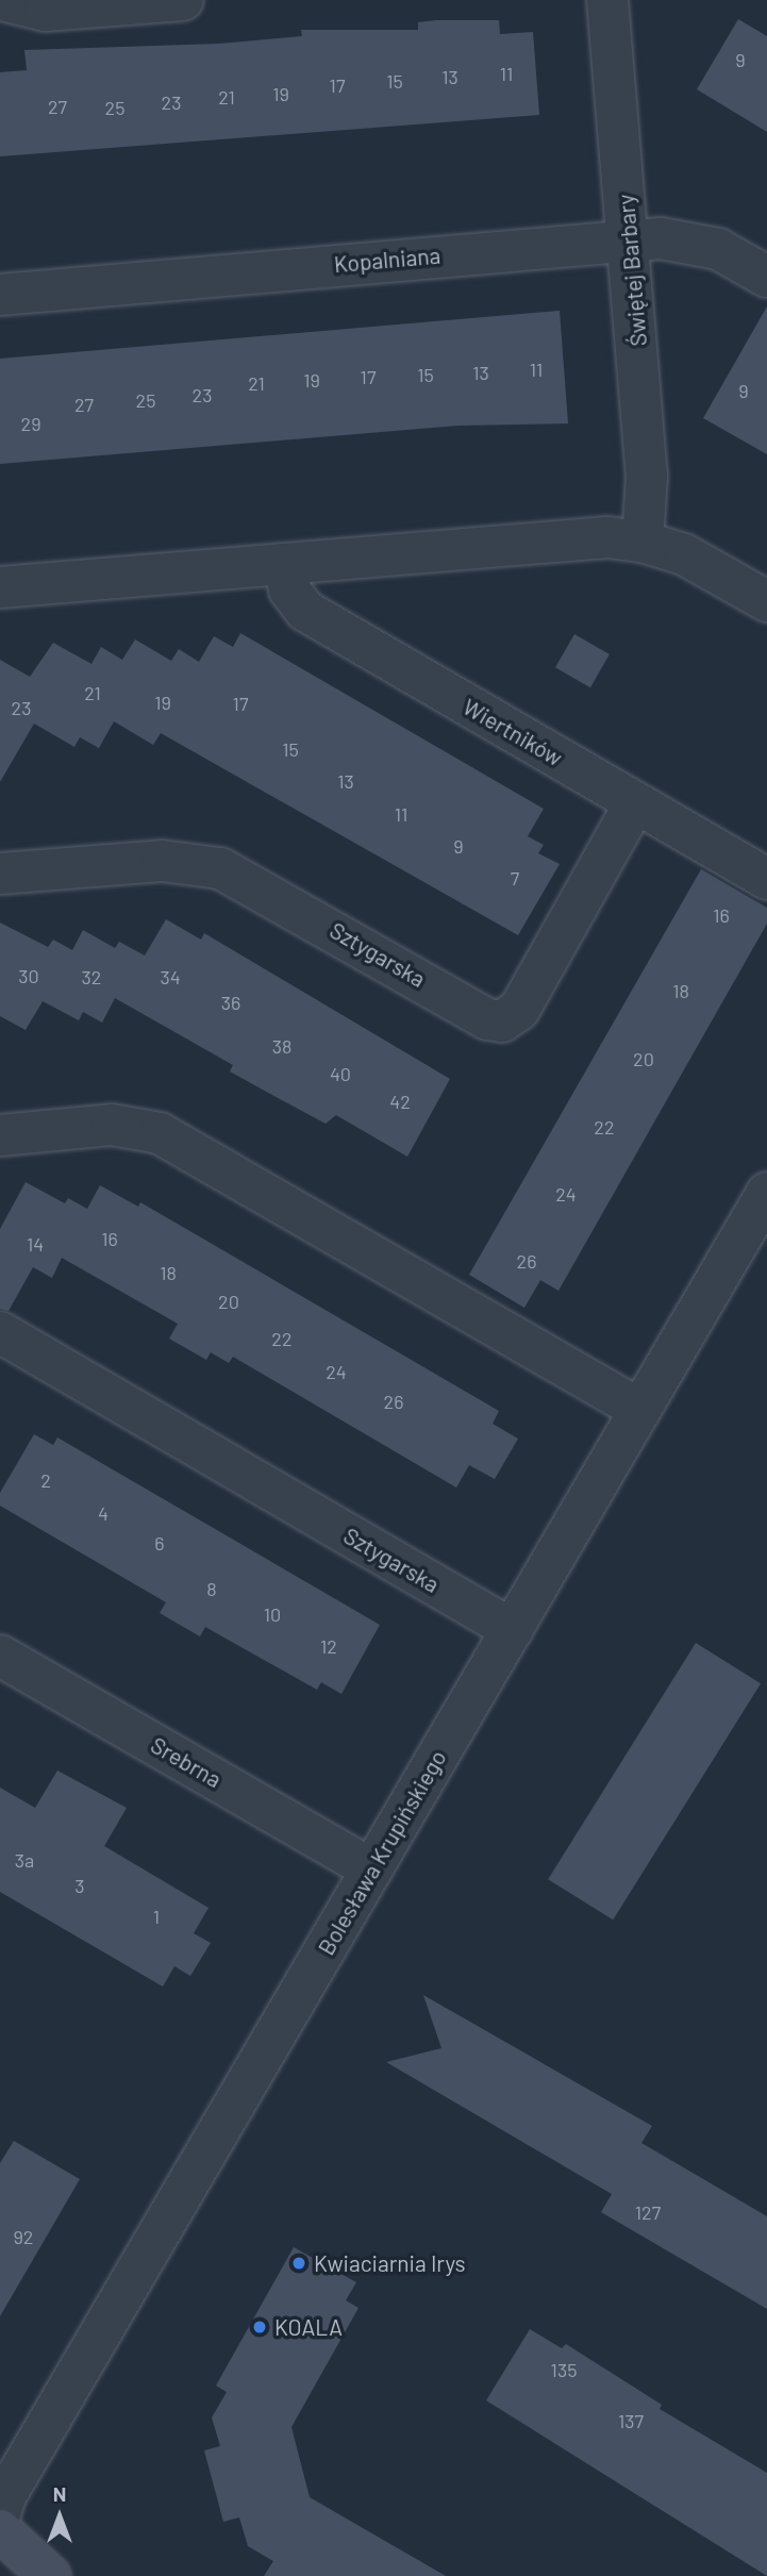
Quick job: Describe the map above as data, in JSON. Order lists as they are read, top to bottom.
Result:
{
  "streets": {
    "street": [
      "Kopalniana",
      "Świętej Barbary",
      "Wiertników",
      "Sztygarska",
      "Srebrna",
      "Bolesława Krupińskiego"
    ]
  },
  "crossings": [
    ["Kopalniana", "Świętej Barbary"],
    ["Wiertników", "Sztygarska"],
    ["Sztygarska", "Bolesława Krupińskiego"],
    ["Srebrna", "Bolesława Krupińskiego"]
  ],
  "places": ["Kwiaciarnia Irys", "KOALA"],
  "house_numbers": [
    "9",
    "11",
    "13",
    "15",
    "17",
    "19",
    "21",
    "23",
    "27",
    "25",
    "11",
    "13",
    "15",
    "17",
    "19",
    "21",
    "9",
    "23",
    "25",
    "27",
    "29",
    "21",
    "19",
    "17",
    "23",
    "15",
    "13",
    "11",
    "9",
    "7",
    "16",
    "30",
    "32",
    "34",
    "18",
    "36",
    "38",
    "20",
    "40",
    "42",
    "22",
    "24",
    "16",
    "14",
    "26",
    "18",
    "20",
    "22",
    "24",
    "26",
    "2",
    "4",
    "6",
    "8",
    "10",
    "12",
    "3a",
    "3",
    "1",
    "127",
    "92",
    "135",
    "137"
  ],
  "north": "top"
}
